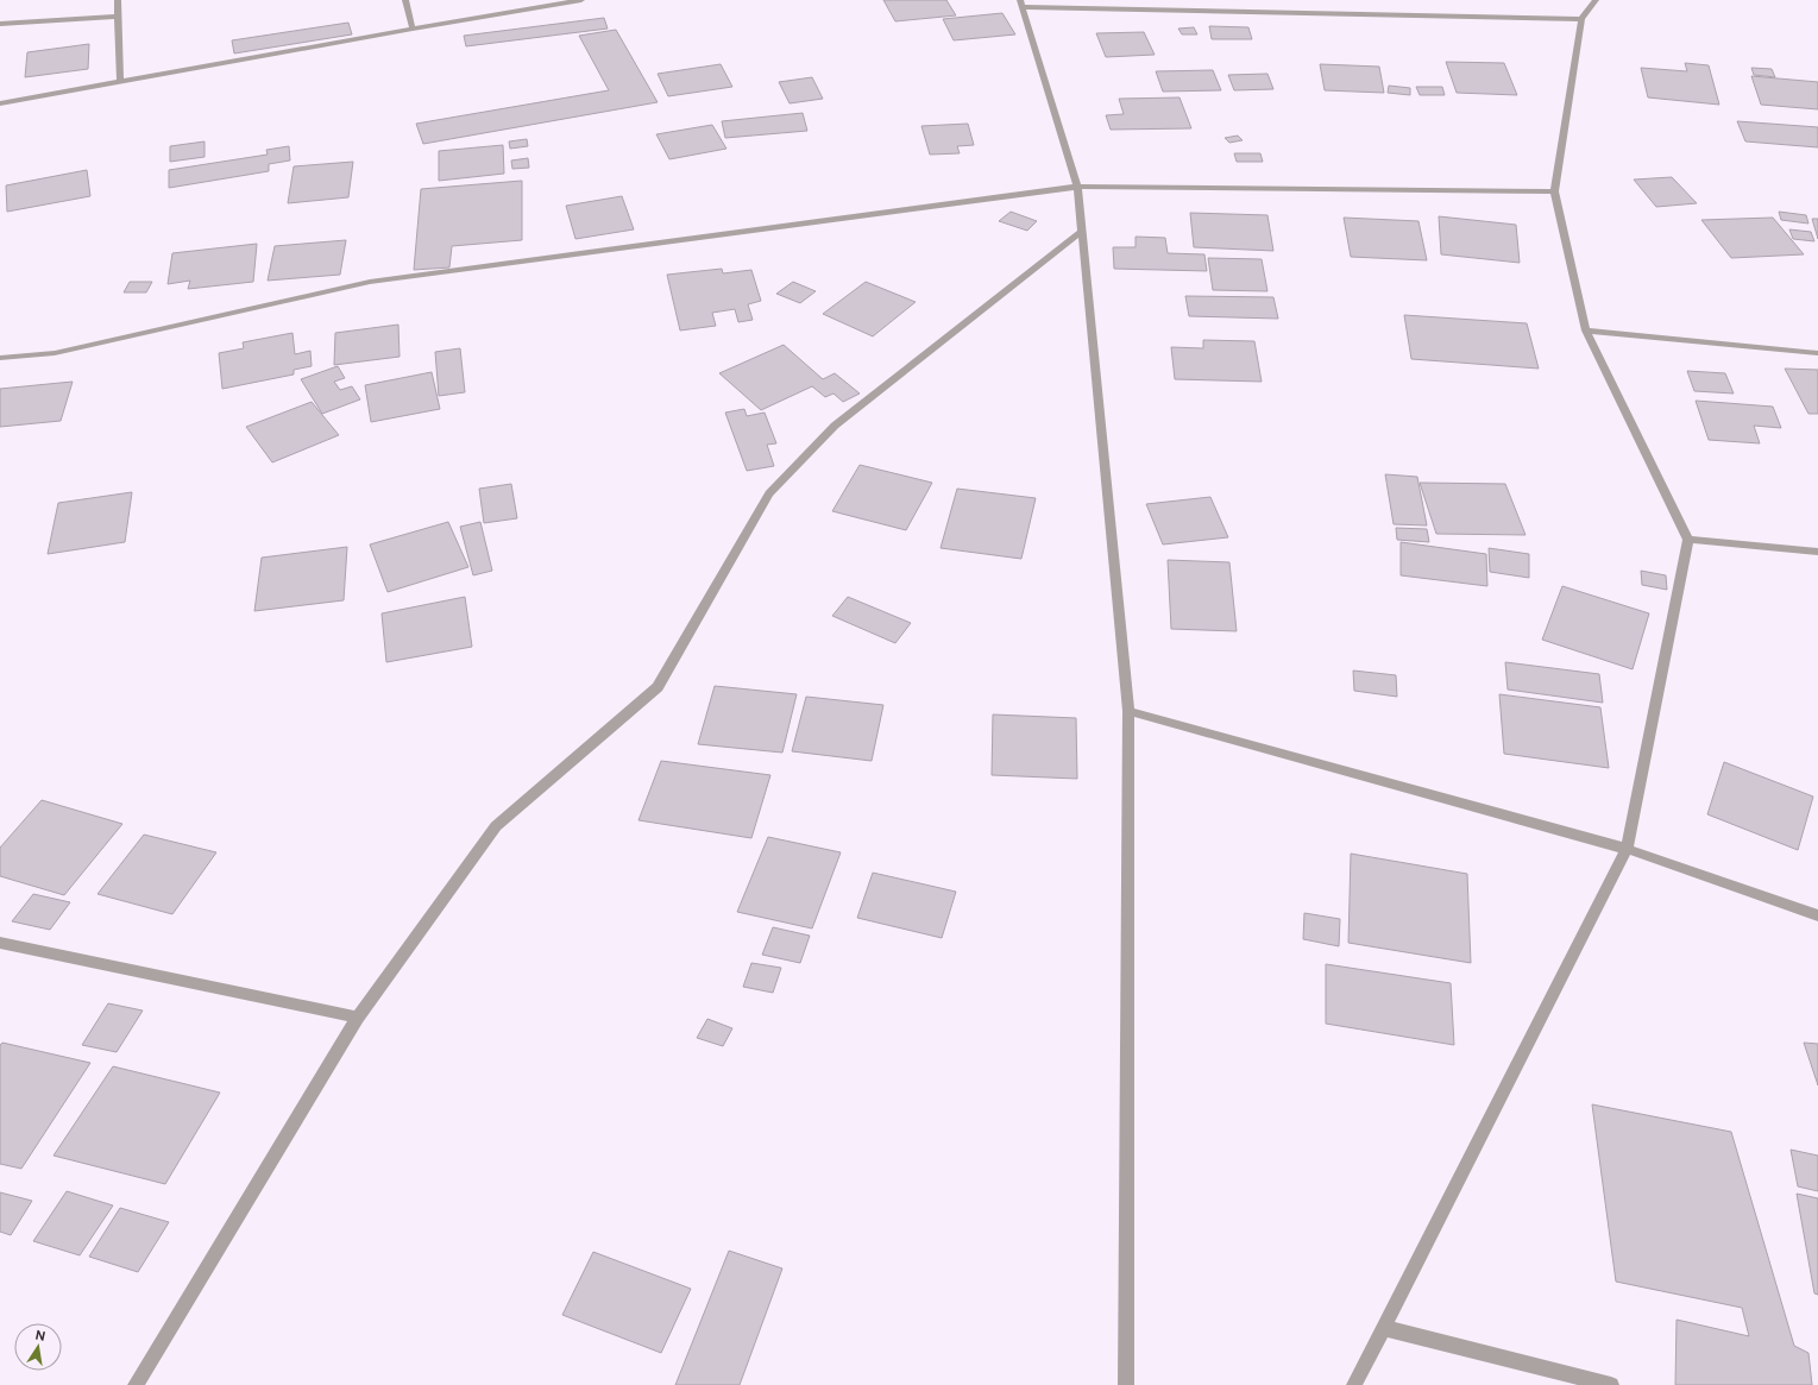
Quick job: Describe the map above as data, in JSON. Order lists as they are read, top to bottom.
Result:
{
  "north": "top"
}
